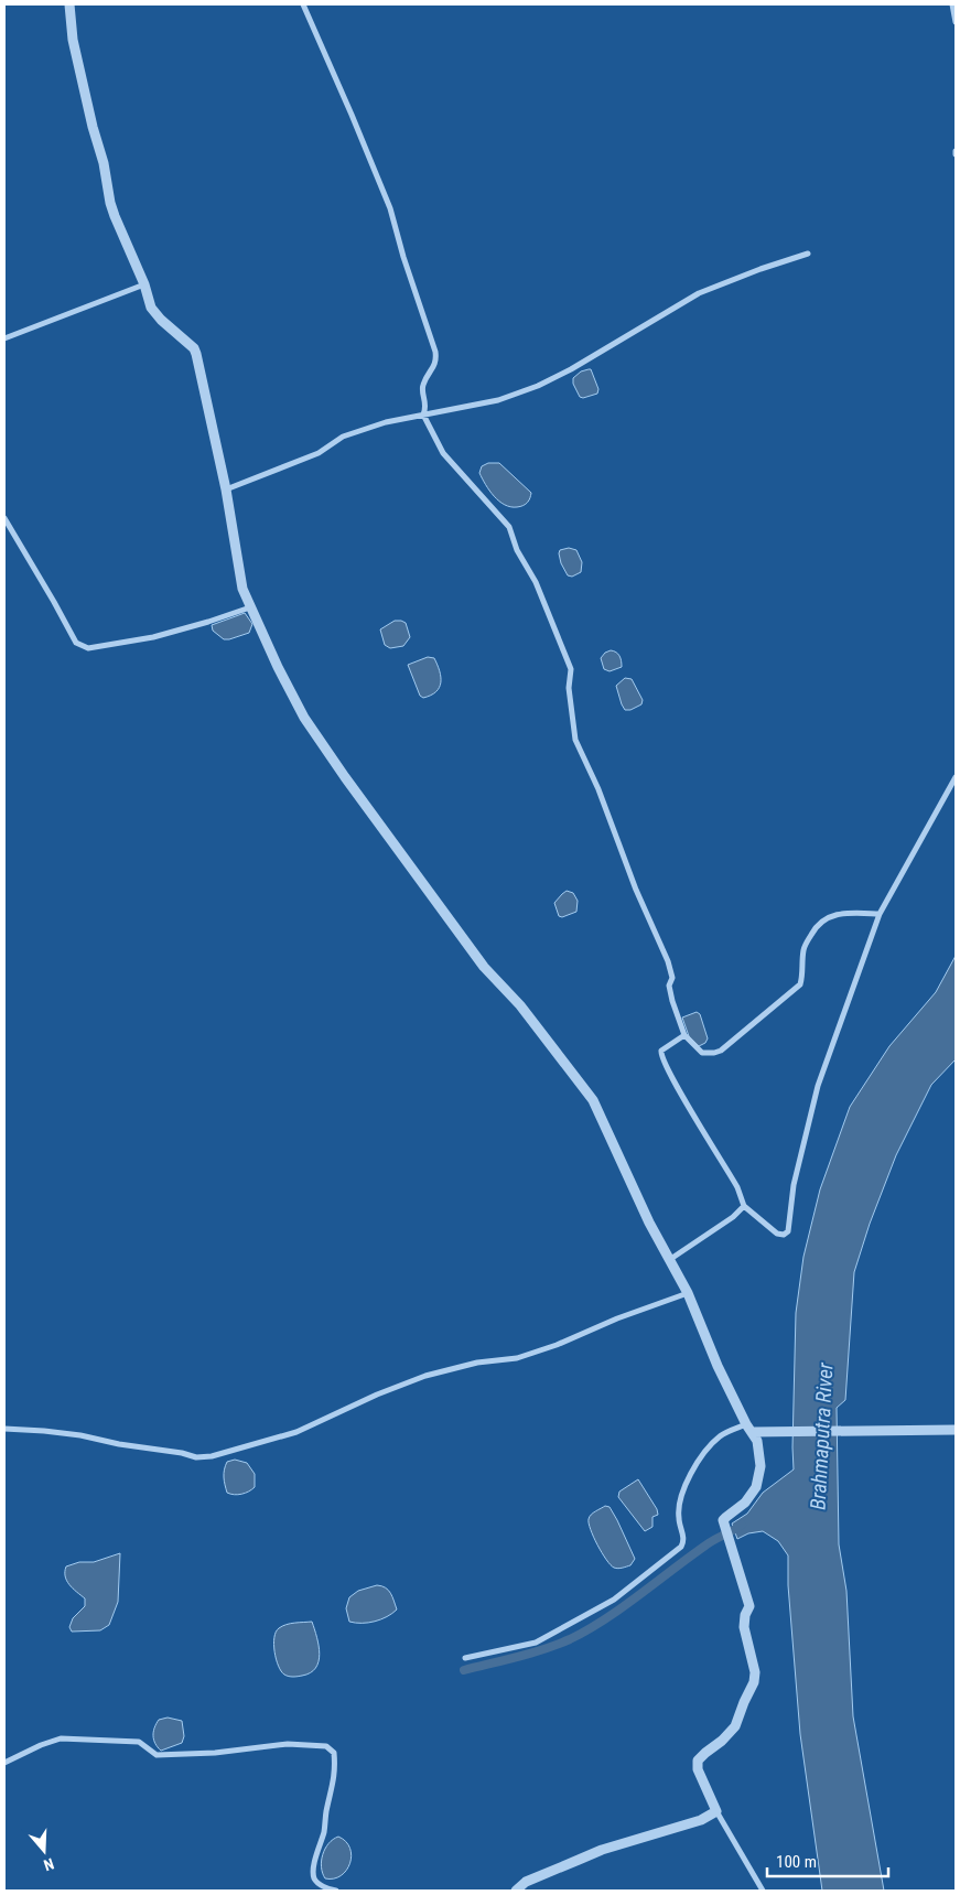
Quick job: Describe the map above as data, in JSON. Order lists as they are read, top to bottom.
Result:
{
  "water": ["Brahmaputra River"],
  "scale_bar": "100 m",
  "north": "bottom"
}
